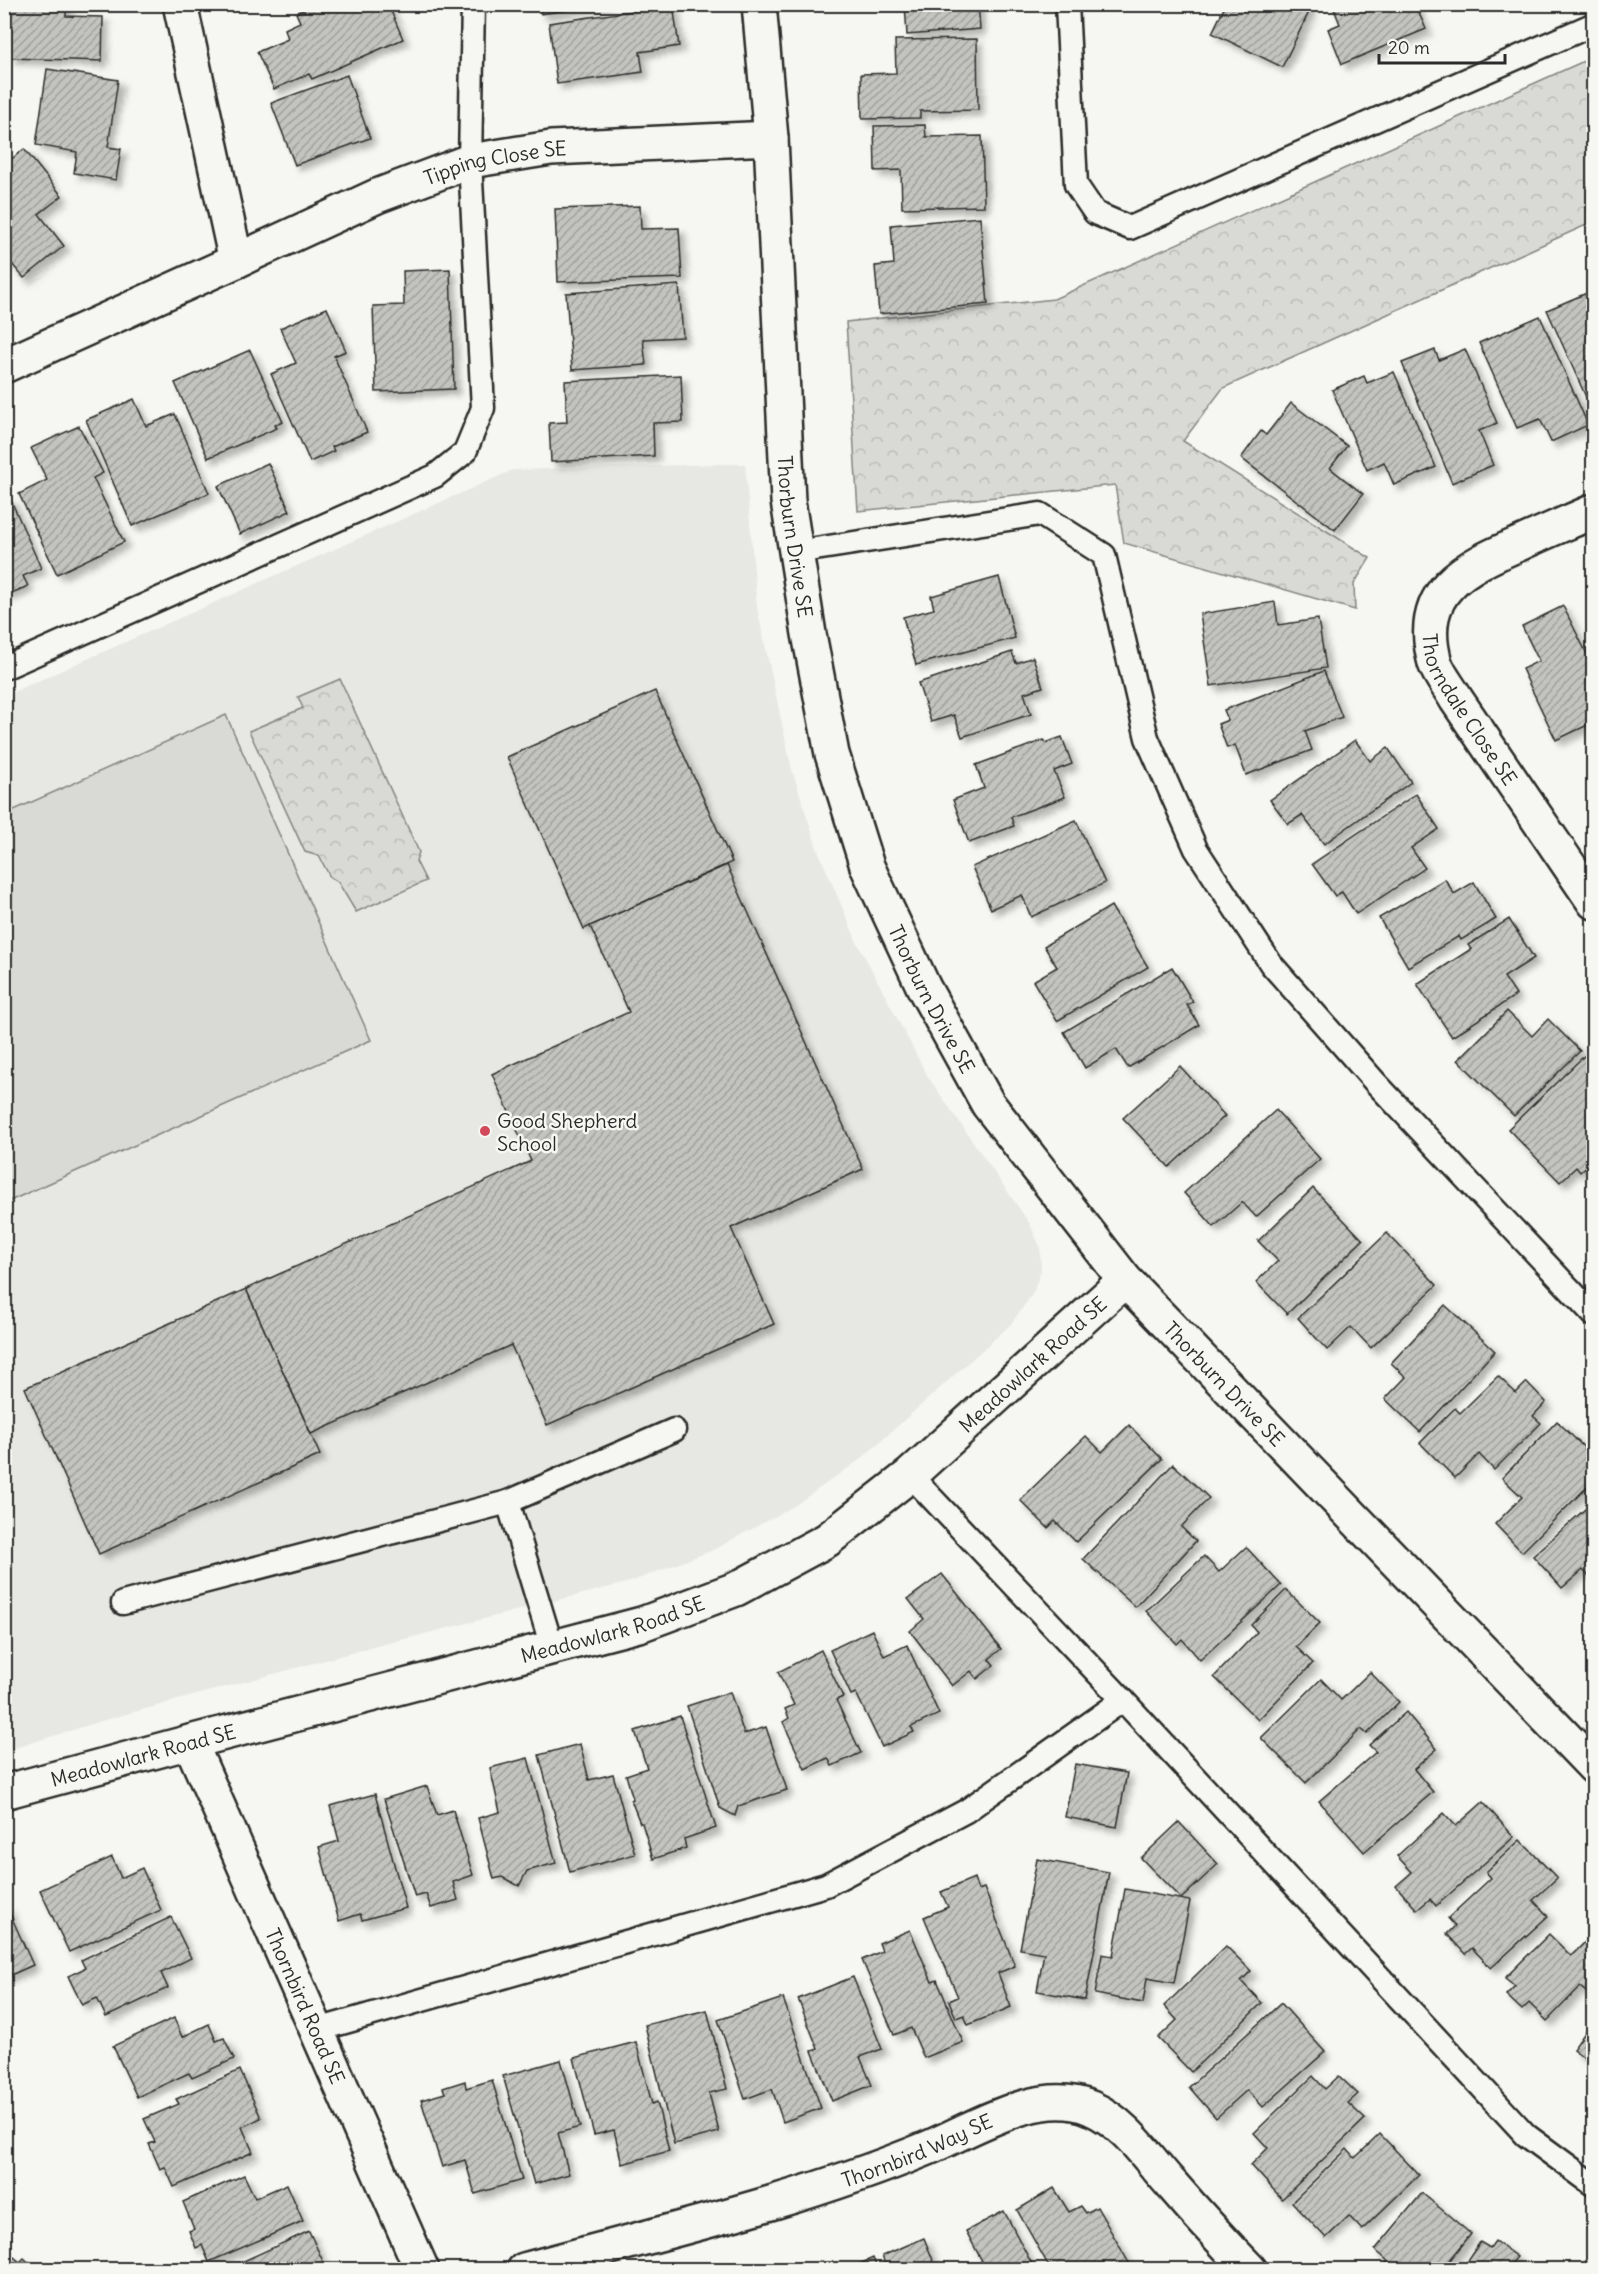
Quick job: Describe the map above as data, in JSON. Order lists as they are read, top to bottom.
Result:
{
  "streets": {
    "street": [
      "Tipping Close SE",
      "Thorburn Drive SE",
      "Thorndale Close SE",
      "Meadowlark Road SE",
      "Thornbird Road SE",
      "Thornbird Way SE"
    ]
  },
  "crossings": [
    ["Tipping Close SE", "Thorburn Drive SE"],
    ["Thorburn Drive SE", "Meadowlark Road SE"],
    ["Meadowlark Road SE", "Thornbird Road SE"]
  ],
  "places": ["Good Shepherd School"],
  "scale_bar": "20 m"
}
